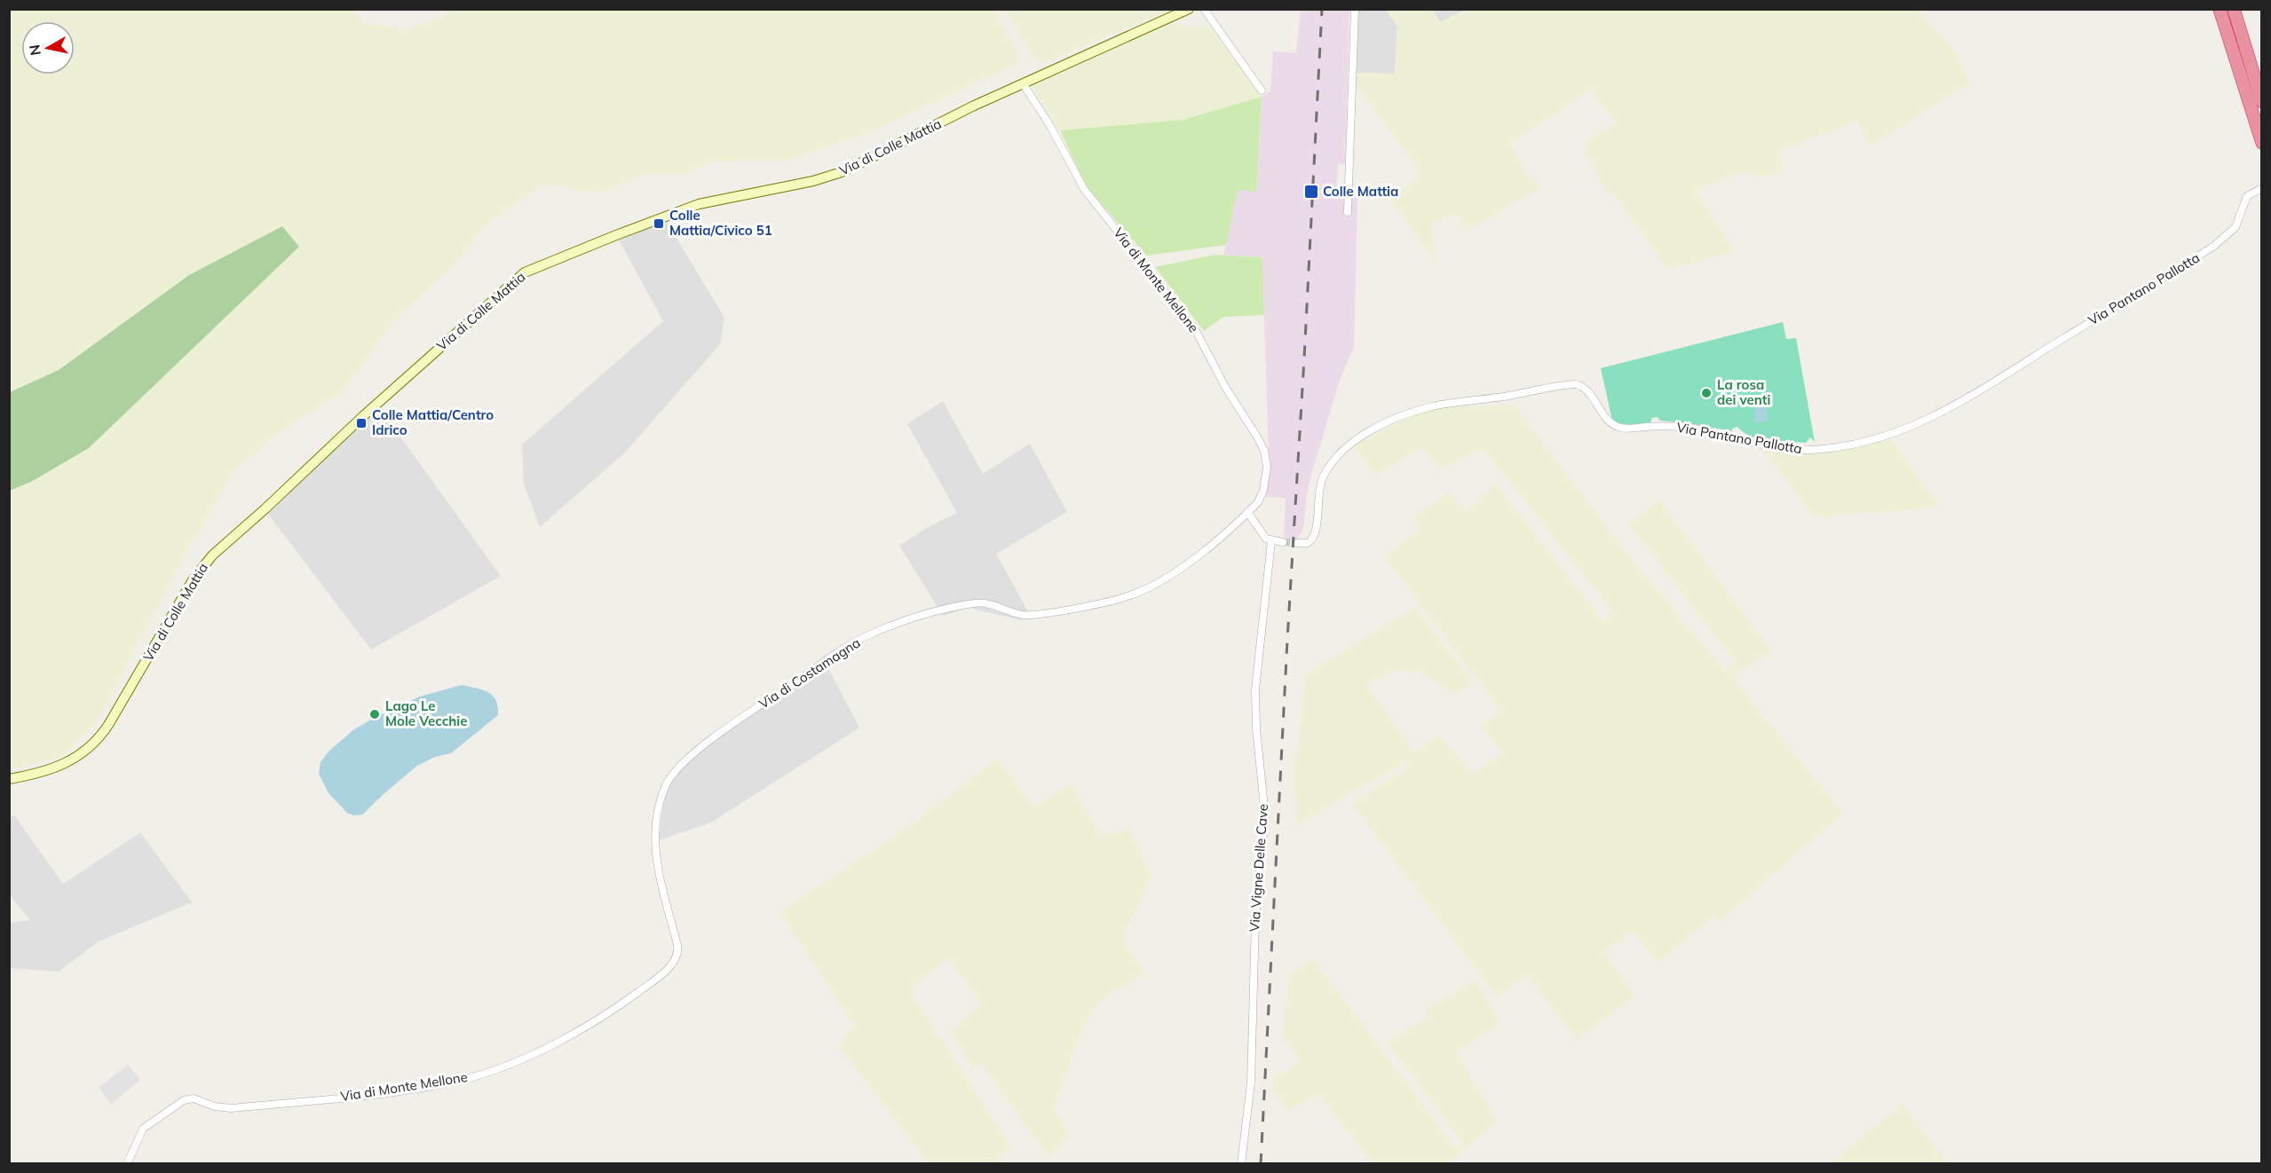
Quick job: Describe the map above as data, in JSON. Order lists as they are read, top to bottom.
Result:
{
  "streets": {
    "street": [
      "Via di Colle Mattia",
      "Via di Monte Mellone",
      "Via Pantano Pallotta",
      "Via di Costamagna",
      "Via Vigne Delle Cave"
    ]
  },
  "crossings": [
    ["Via di Colle Mattia", "Via di Monte Mellone"],
    ["Via di Monte Mellone", "Via di Costamagna"]
  ],
  "places": {
    "transit": ["Colle Mattia", "Colle Mattia/Civico 51", "Colle Mattia/Centro Idrico"],
    "other": ["La rosa dei venti", "Lago Le Mole Vecchie"]
  },
  "north": "left"
}
